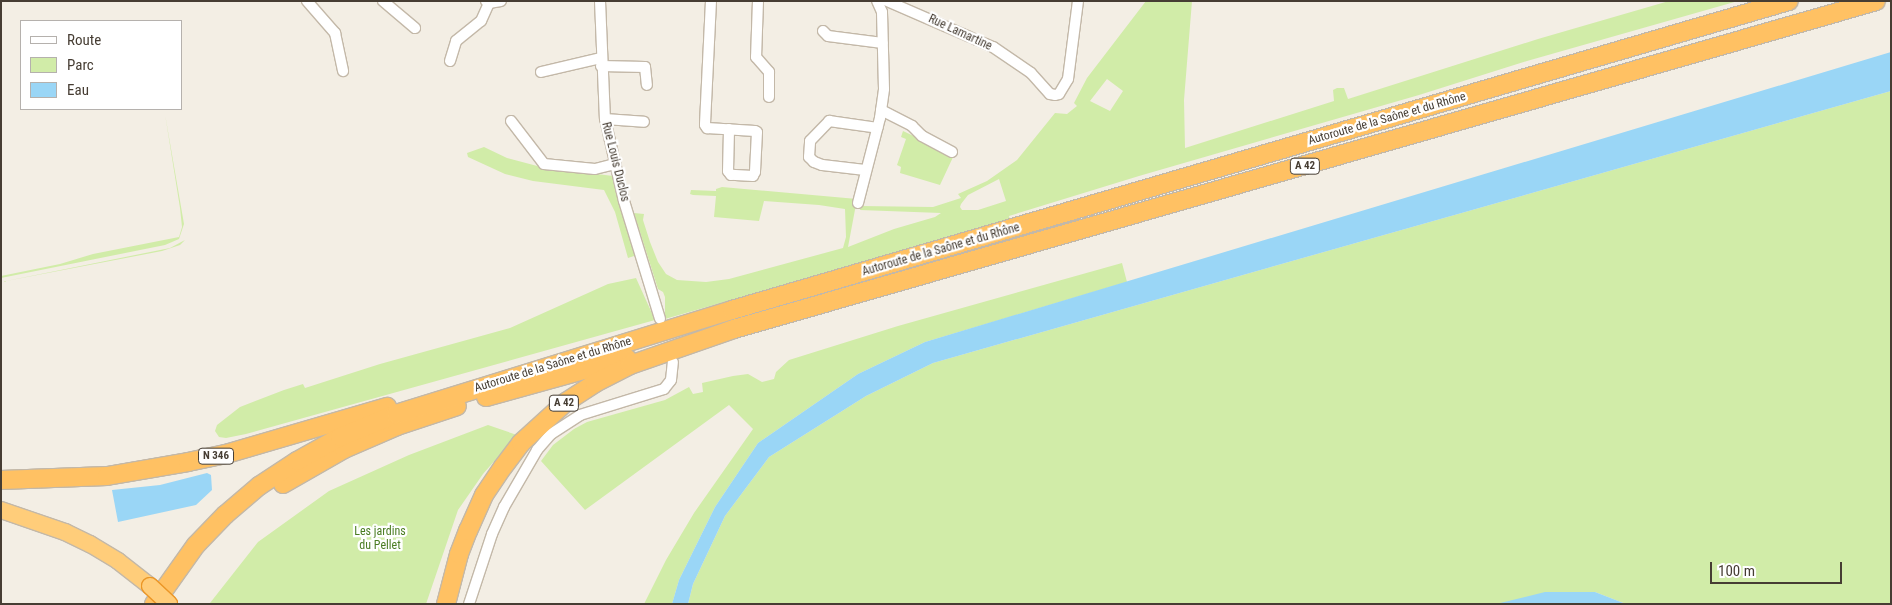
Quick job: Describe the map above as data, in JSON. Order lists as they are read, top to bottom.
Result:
{
  "streets": {
    "highway": ["Autoroute de la Saône et du Rhône", "A 42", "N 346"],
    "street": ["Rue Lamartine", "Rue Louis Duclos"]
  },
  "crossings": [
    ["Autoroute de la Saône et du Rhône", "N 346"]
  ],
  "parks": ["Les jardins du Pellet"],
  "legend": ["Route", "Parc", "Eau"],
  "scale_bar": "100 m"
}
